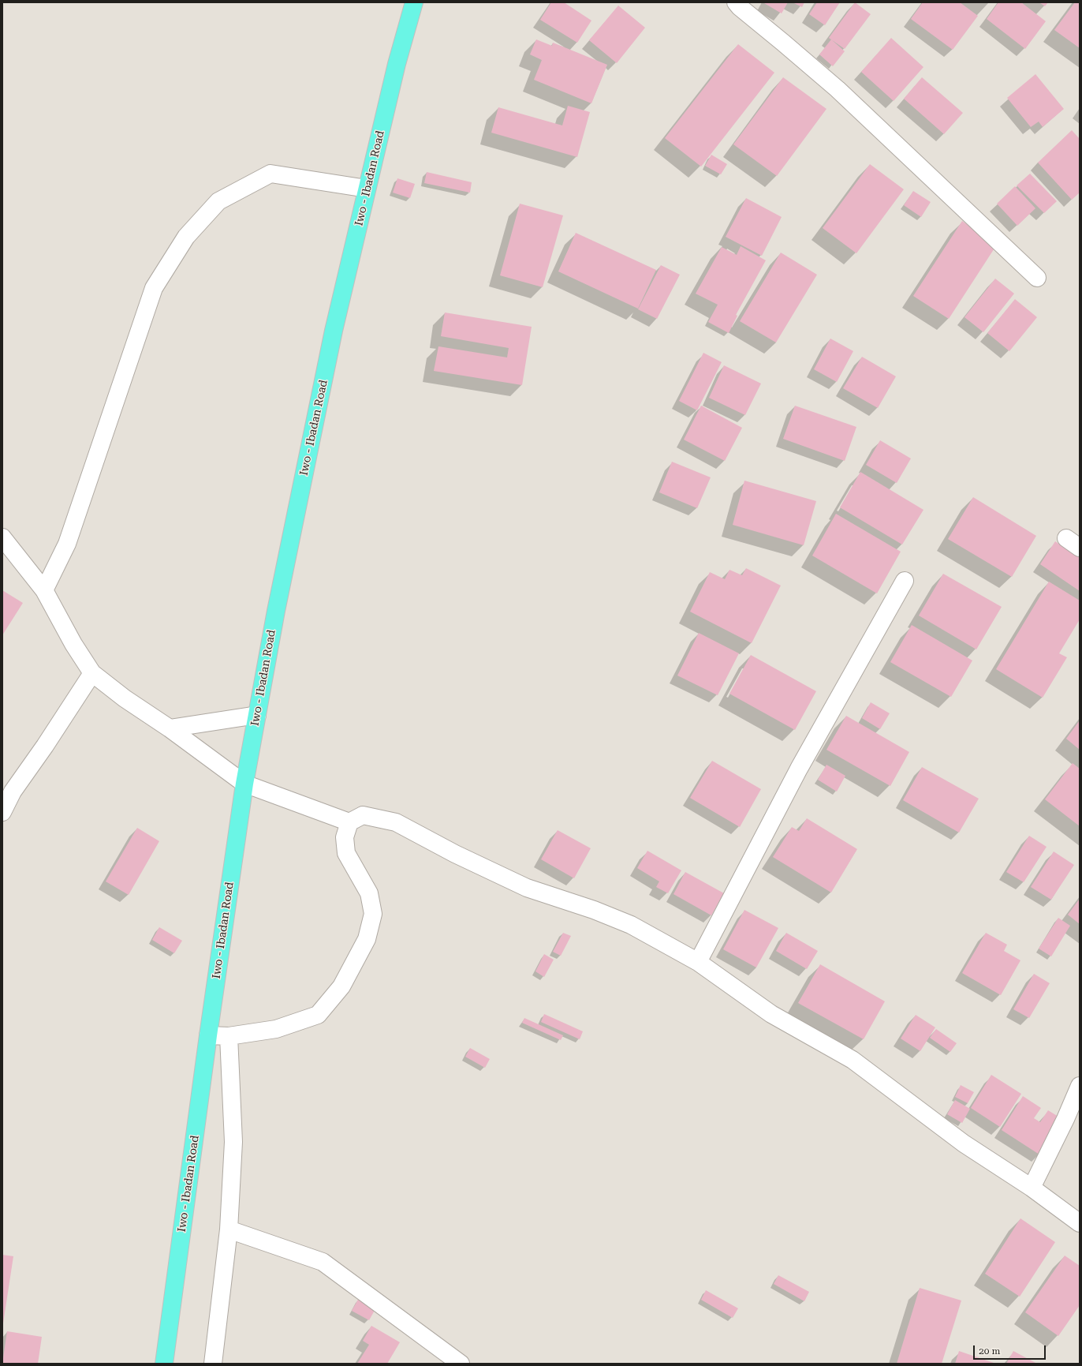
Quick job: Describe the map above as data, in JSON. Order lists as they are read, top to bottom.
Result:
{
  "streets": {
    "main road": ["Iwo - Ibadan Road"]
  },
  "scale_bar": "20 m"
}
